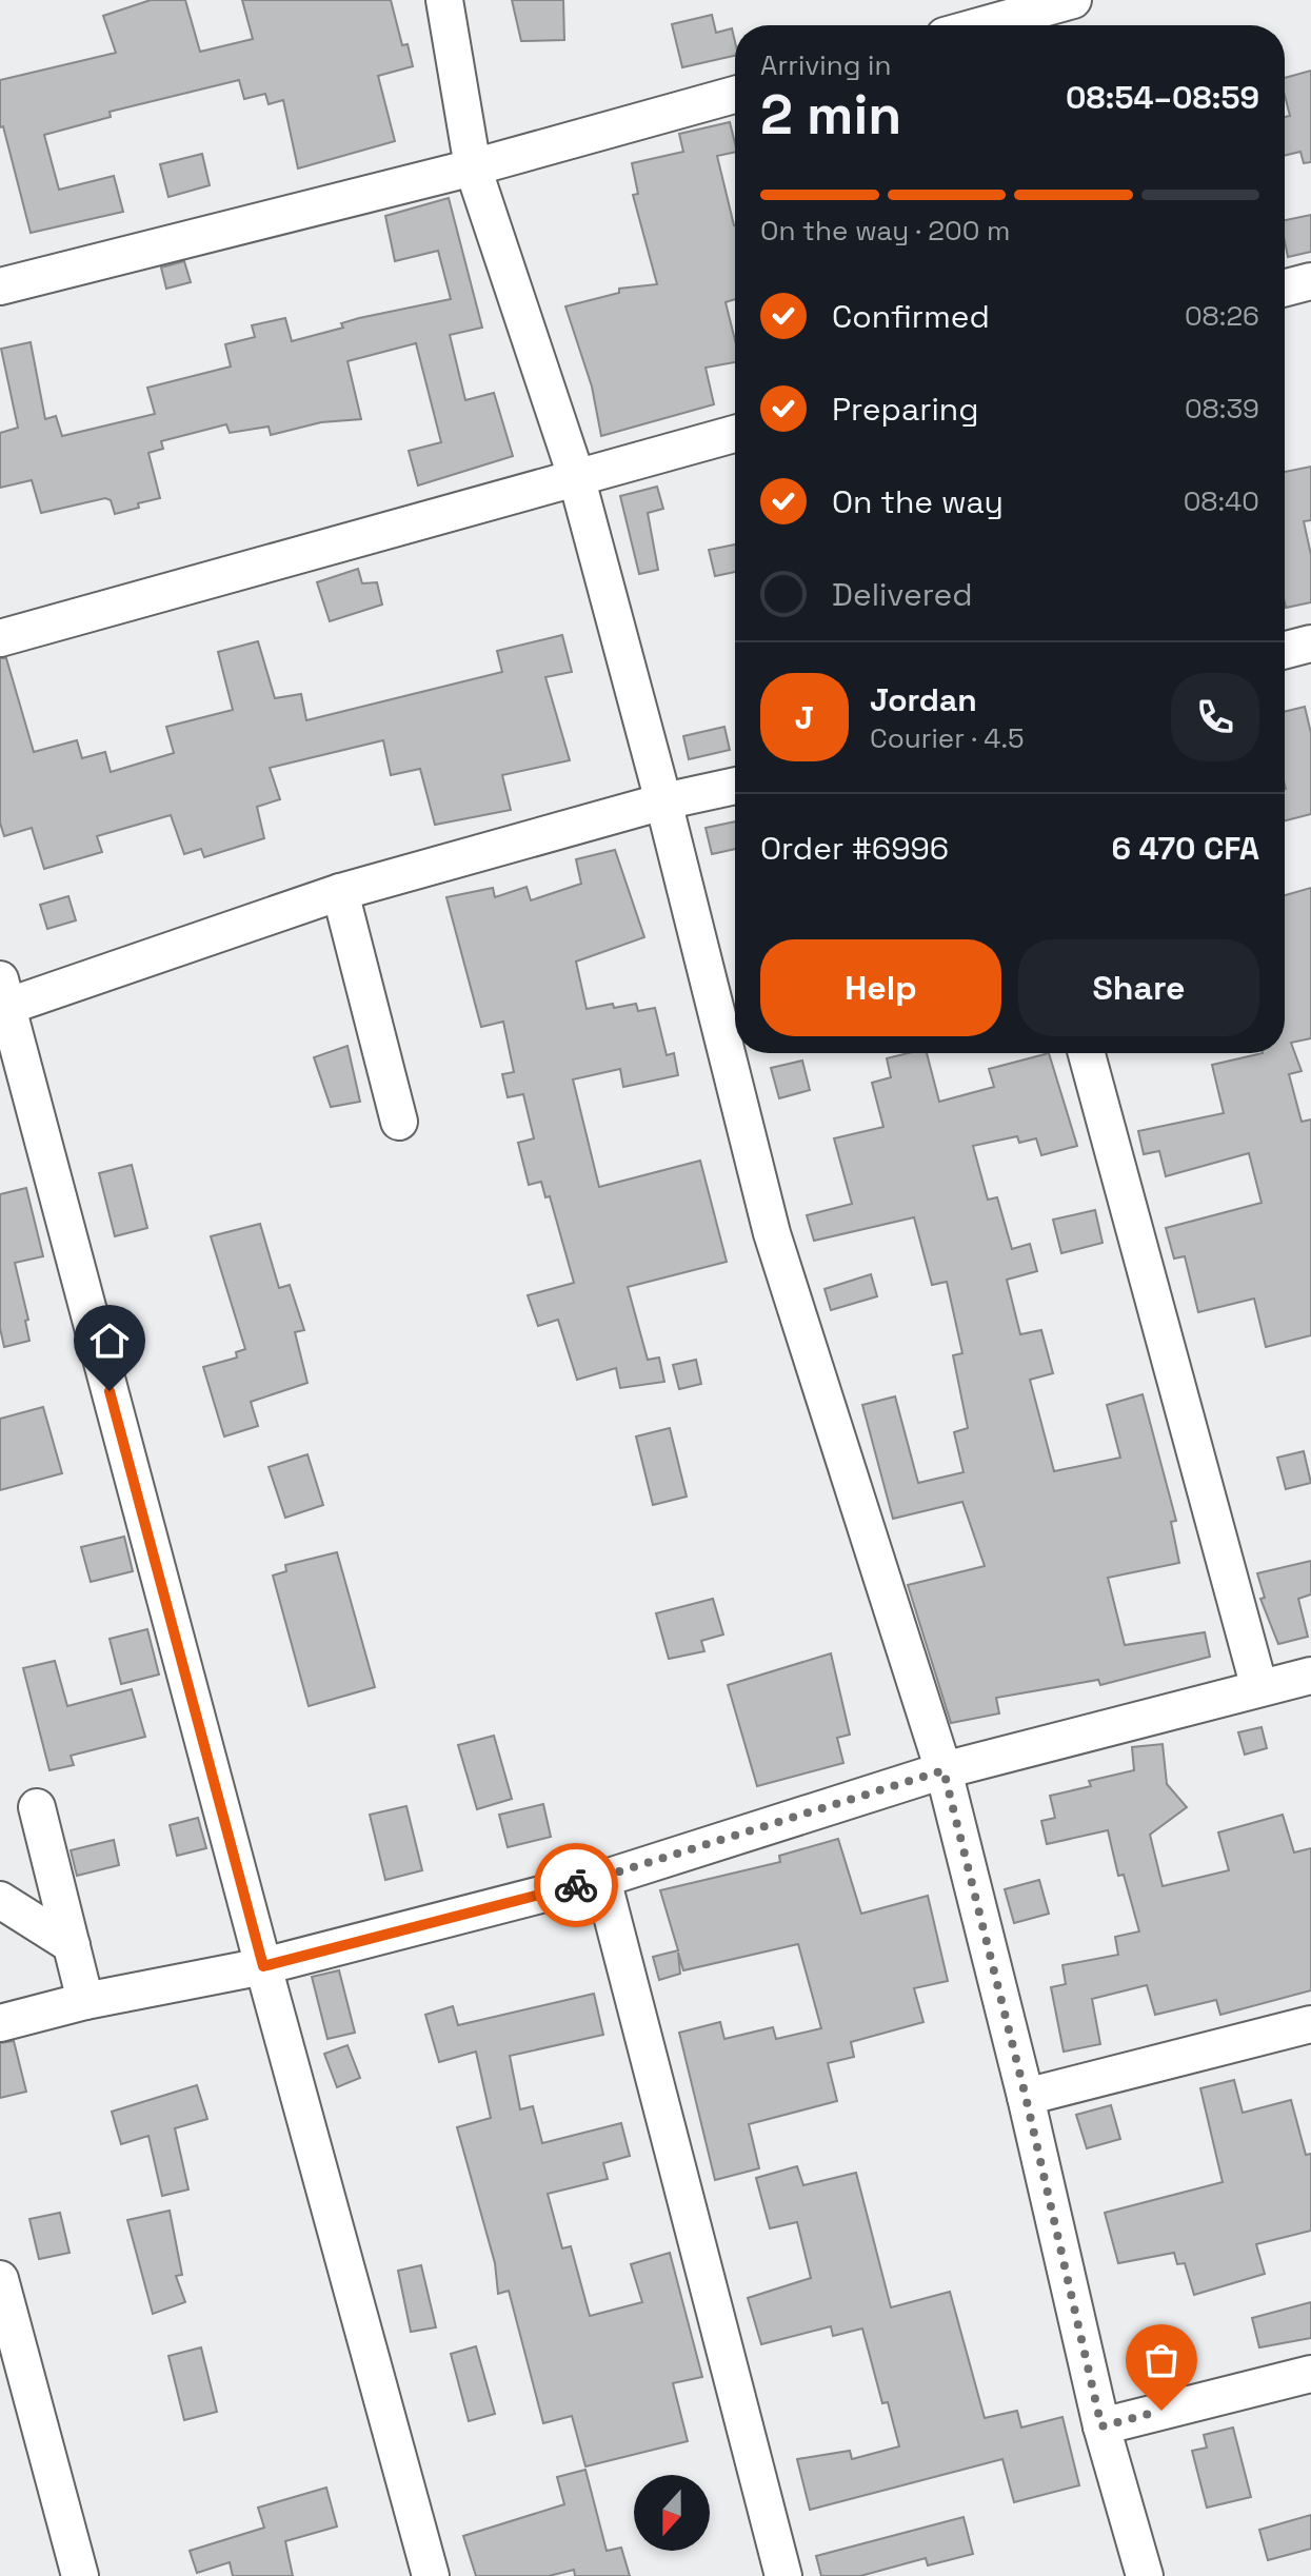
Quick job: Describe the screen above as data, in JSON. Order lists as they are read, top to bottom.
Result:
{
  "north": "bottom",
  "page": {
    "heading": ["2 min", "Arriving in", "08:54–08:59"],
    "panel": [
      "Jordan",
      "Courier · 4.5",
      "Order #6996",
      "6 470 CFA"
    ],
    "bar": "On the way · 200 m",
    "list": [
      ["Confirmed", "08:26"],
      ["Preparing", "08:39"],
      ["On the way", "08:40"],
      "Delivered"
    ],
    "round": "J",
    "buttons": ["Help", "Share"]
  }
}
